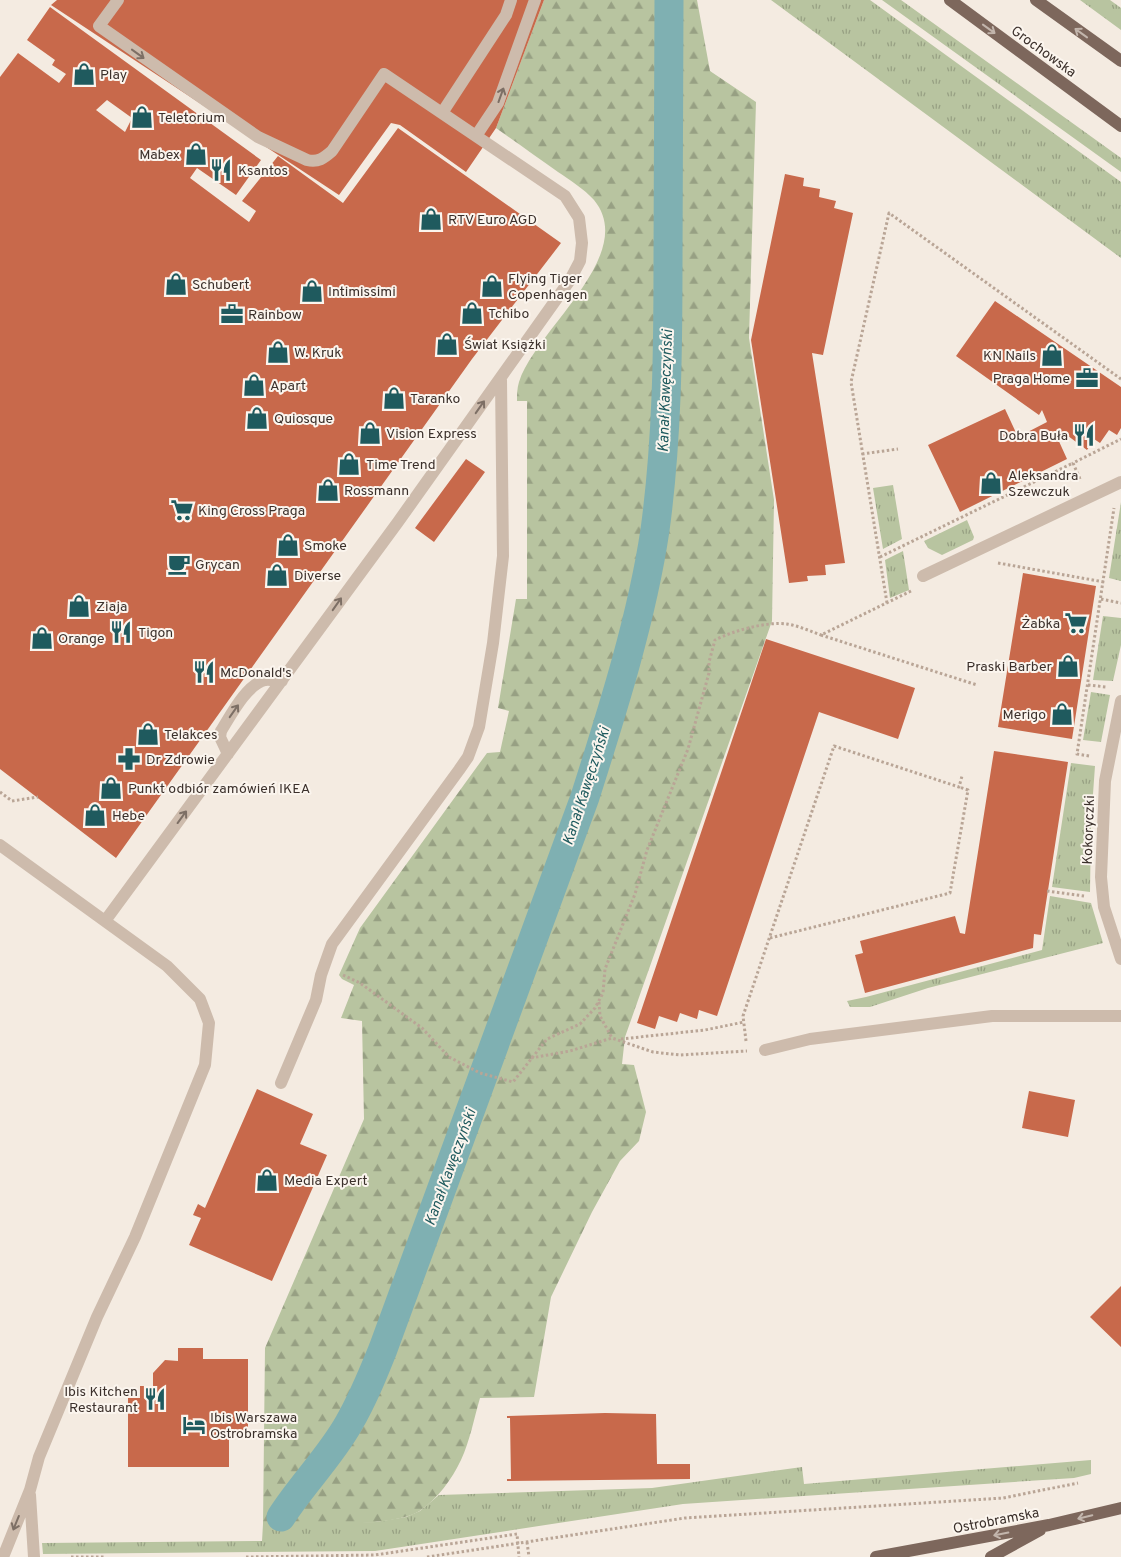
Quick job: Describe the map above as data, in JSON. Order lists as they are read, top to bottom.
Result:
{
  "streets": {
    "main road": ["Grochowska", "Ostrobramska"],
    "street": ["Kokoryczki"]
  },
  "one_way": ["Ostrobramska"],
  "water": ["Kanał Kawęczyński"],
  "places": {
    "shop": [
      "Play",
      "Teletorium",
      "Mabex",
      "RTV Euro AGD",
      "Schubert",
      "Flying Tiger Copenhagen",
      "Intimissimi",
      "Tchibo",
      "Świat Książki",
      "W. Kruk",
      "KN Nails",
      "Apart",
      "Taranko",
      "Quiosque",
      "Vision Express",
      "Time Trend",
      "Aleksandra Szewczuk",
      "Rossmann",
      "Smoke",
      "Diverse",
      "Ziaja",
      "Orange",
      "Praski Barber",
      "Merigo",
      "Telakces",
      "Punkt odbiór zamówień IKEA",
      "Hebe",
      "Media Expert"
    ],
    "restaurant": [
      "Ksantos",
      "Dobra Buła",
      "Tigon",
      "McDonald's",
      "Ibis Kitchen Restaurant"
    ],
    "office": ["Rainbow", "Praga Home"],
    "supermarket": ["King Cross Praga", "Żabka"],
    "cafe": ["Grycan"],
    "pharmacy": ["Dr Zdrowie"],
    "hotel": ["Ibis Warszawa Ostrobramska"]
  }
}
